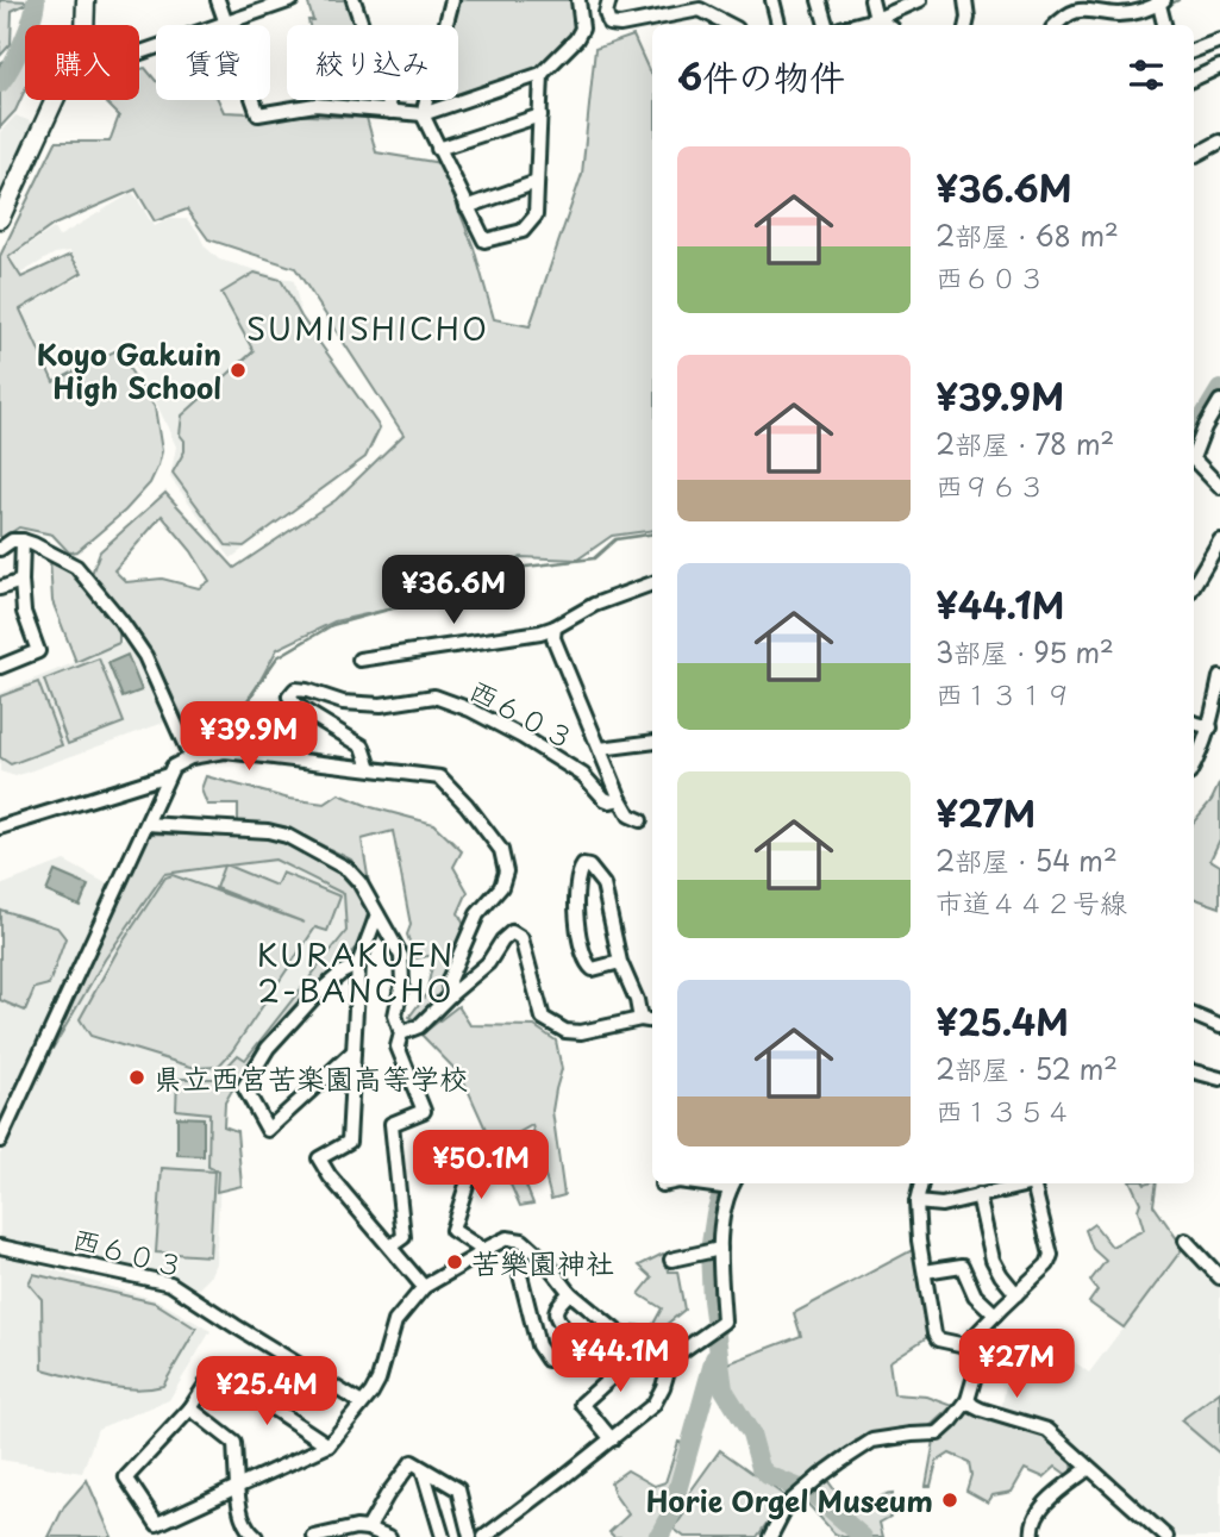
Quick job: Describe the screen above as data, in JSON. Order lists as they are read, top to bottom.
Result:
{
  "streets": {
    "street": ["西６０３"]
  },
  "districts": ["SUMIISHICHO", "KURAKUEN 2-BANCHO"],
  "places": [
    "Koyo Gakuin High School",
    "県立西宮苦楽園高等学校",
    "苦樂園神社",
    "Horie Orgel Museum"
  ],
  "page": {
    "chip": ["購入", "賃貸", "絞り込み"],
    "heading": "6件の物件",
    "list": [
      {
        "name": "¥36.6M",
        "note": "2部屋 · 68 m² · 西６０３"
      },
      {
        "name": "¥39.9M",
        "note": "2部屋 · 78 m² · 西９６３"
      },
      {
        "name": "¥44.1M",
        "note": "3部屋 · 95 m² · 西１３１９"
      },
      {
        "name": "¥27M",
        "note": "2部屋 · 54 m² · 市道４４２号線"
      },
      {
        "name": "¥25.4M",
        "note": "2部屋 · 52 m² · 西１３５４"
      }
    ],
    "price": [
      "¥36.6M",
      "¥39.9M",
      "¥50.1M",
      "¥44.1M",
      "¥27M",
      "¥25.4M"
    ]
  }
}
